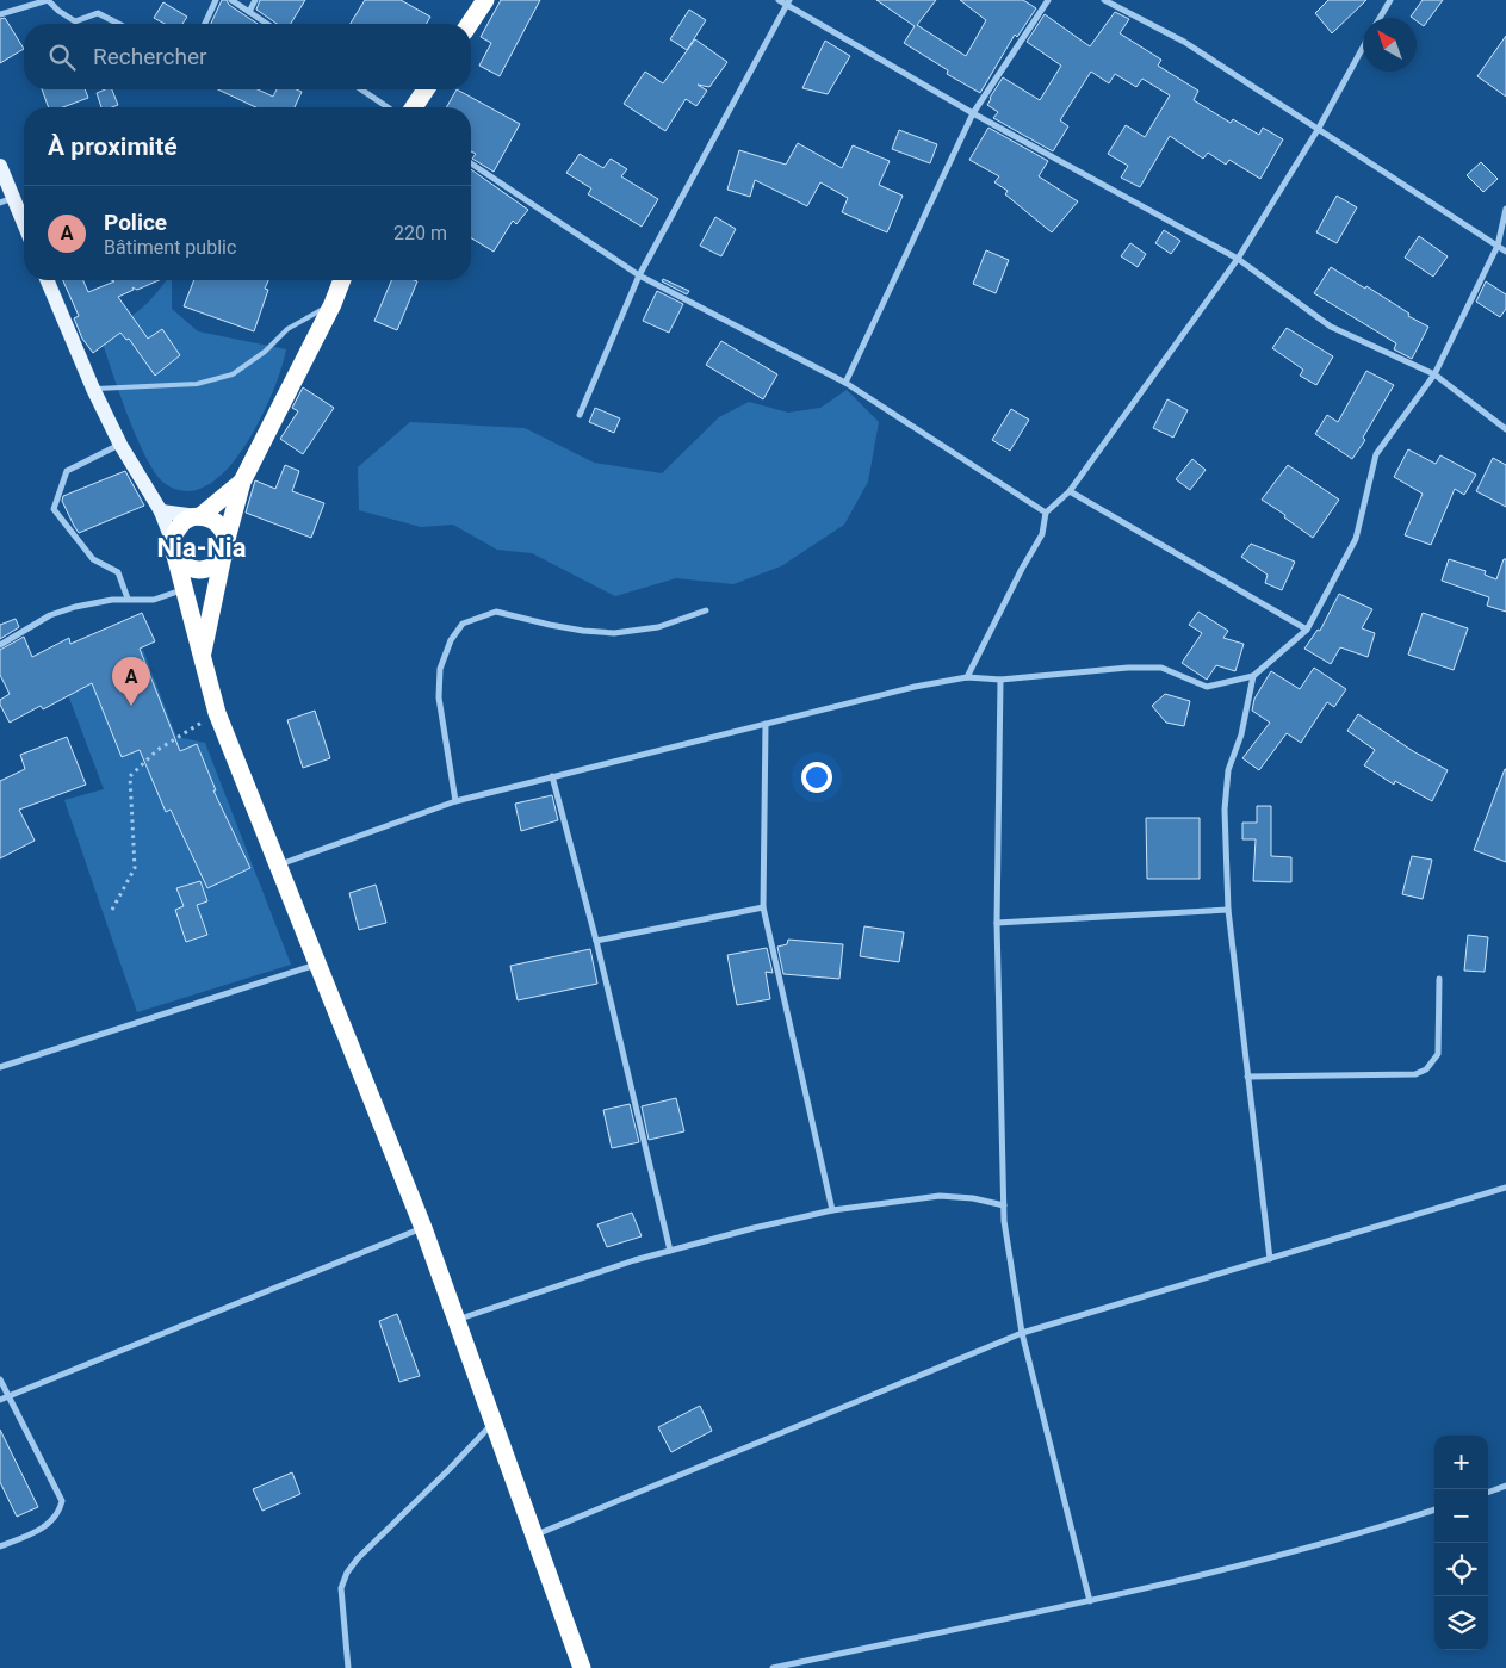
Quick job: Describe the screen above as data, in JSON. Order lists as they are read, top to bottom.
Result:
{
  "districts": ["Nia-Nia"],
  "north": "top left",
  "page": {
    "search": "Rechercher",
    "heading": "À proximité",
    "list": [
      {
        "mark": "A",
        "name": "Police",
        "note": "Bâtiment public",
        "value": "220 m"
      }
    ],
    "pins": "A",
    "map_buttons": ["+", "−"]
  }
}
